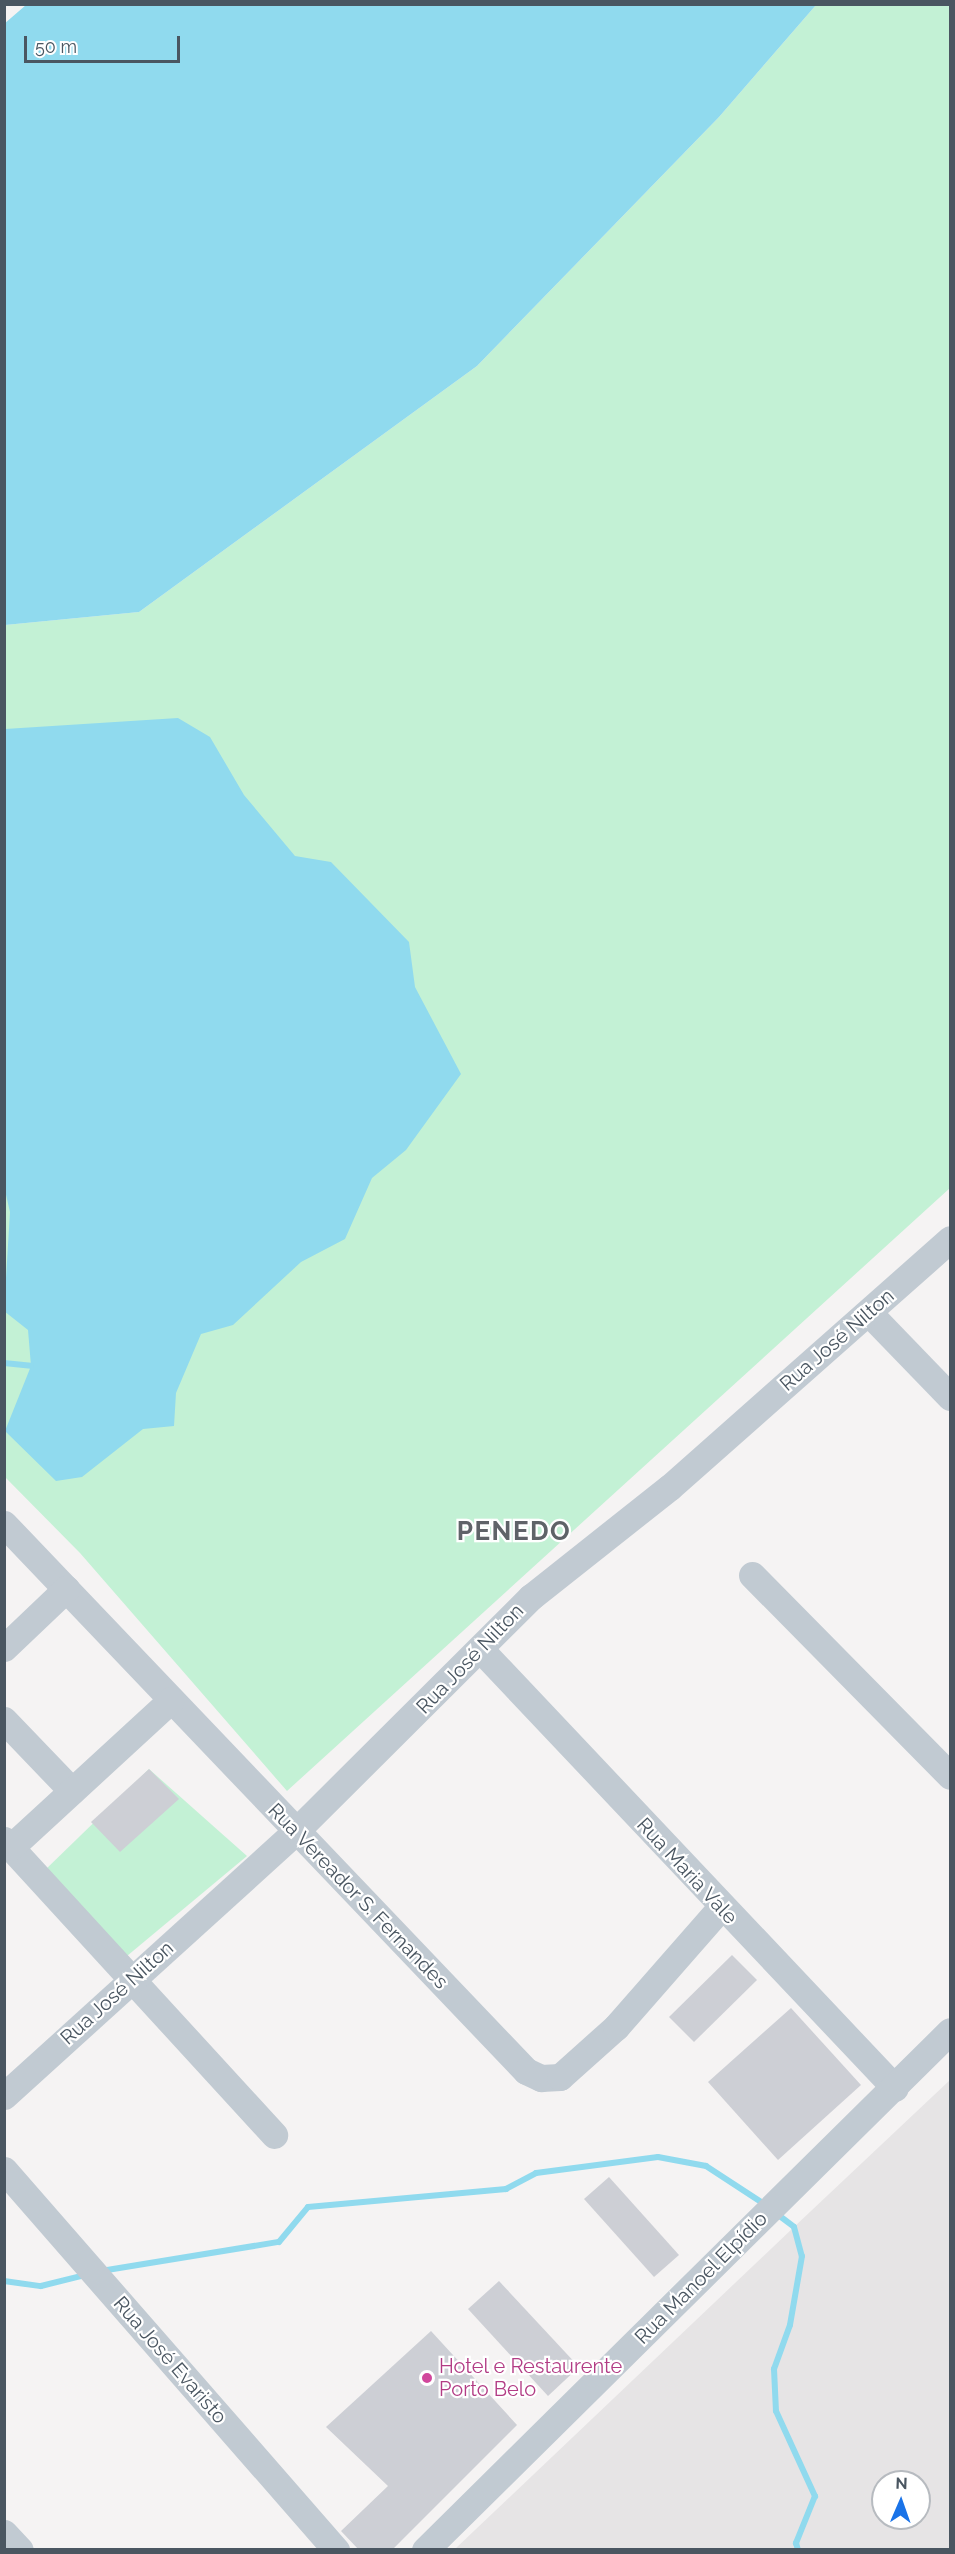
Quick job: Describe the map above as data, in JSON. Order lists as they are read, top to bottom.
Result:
{
  "streets": {
    "street": [
      "Rua José Nilton",
      "Rua Maria Vale",
      "Rua Vereador S. Fernandes",
      "Rua Manoel Elpídio",
      "Rua José Evaristo"
    ]
  },
  "crossings": [
    ["Rua José Nilton", "Rua Maria Vale"],
    ["Rua José Nilton", "Rua Vereador S. Fernandes"],
    ["Rua Maria Vale", "Rua Vereador S. Fernandes"],
    ["Rua Maria Vale", "Rua Manoel Elpídio"]
  ],
  "districts": ["PENEDO"],
  "places": ["Hotel e Restaurente Porto Belo"],
  "scale_bar": "50 m",
  "north": "top"
}
